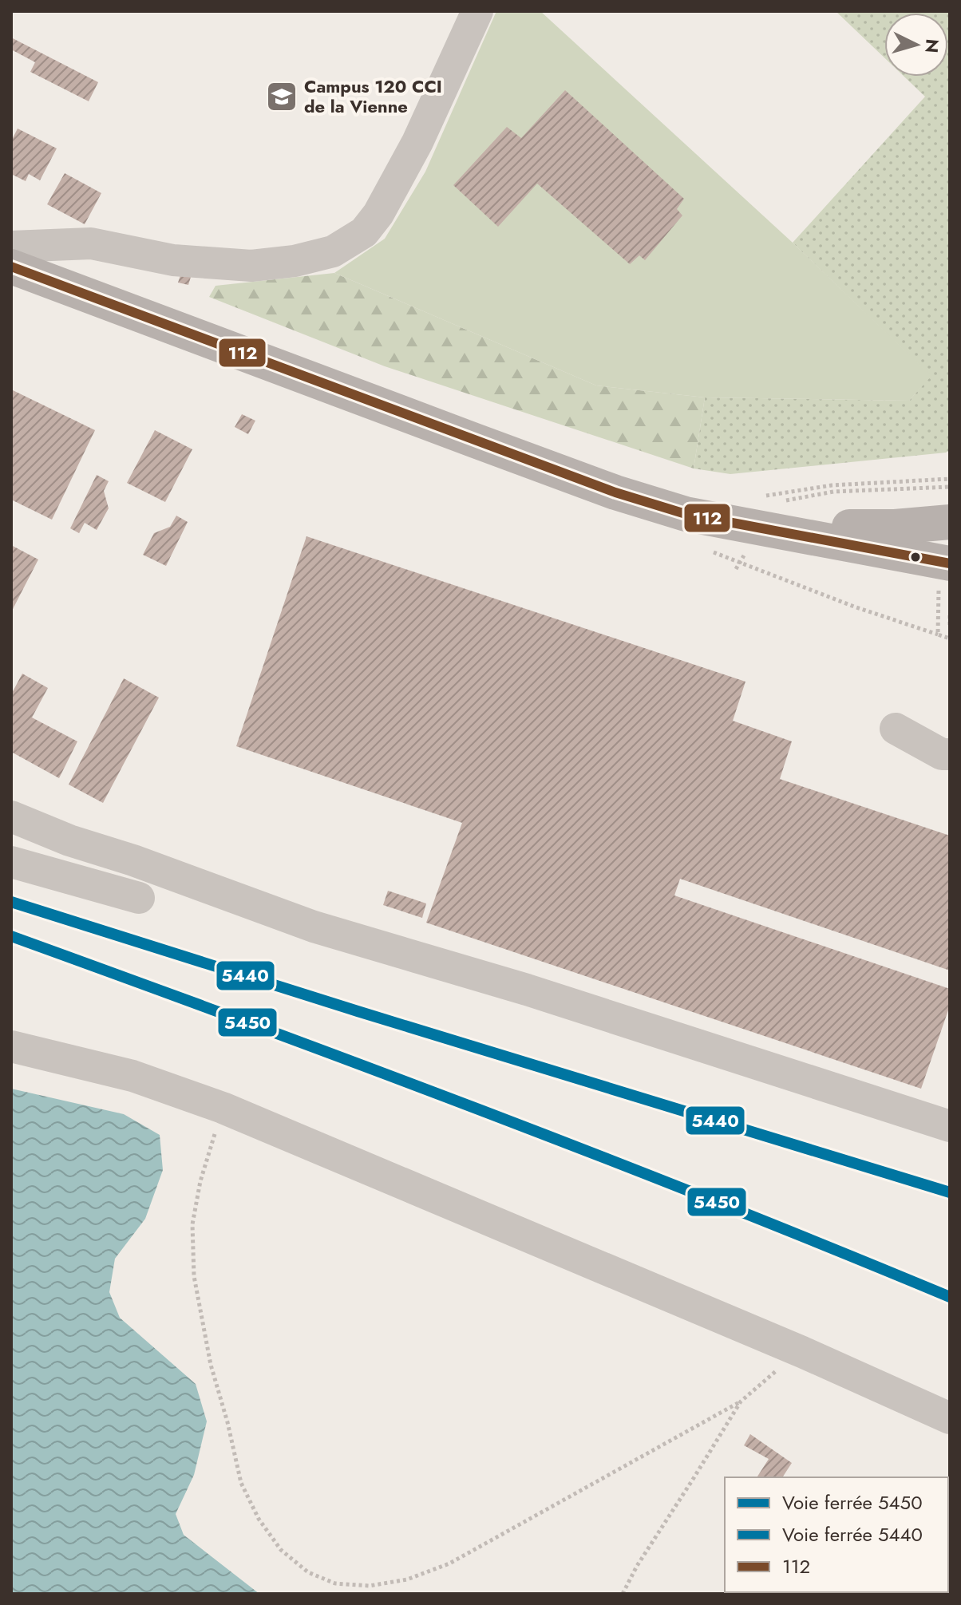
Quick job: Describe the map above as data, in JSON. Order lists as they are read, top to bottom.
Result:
{
  "places": {
    "school or university": ["Campus 120 CCI de la Vienne"]
  },
  "lines": ["transit line 112", "rail line 5440", "rail line 5450"],
  "legend": ["Voie ferrée 5450", "Voie ferrée 5440", "112"],
  "north": "right"
}
